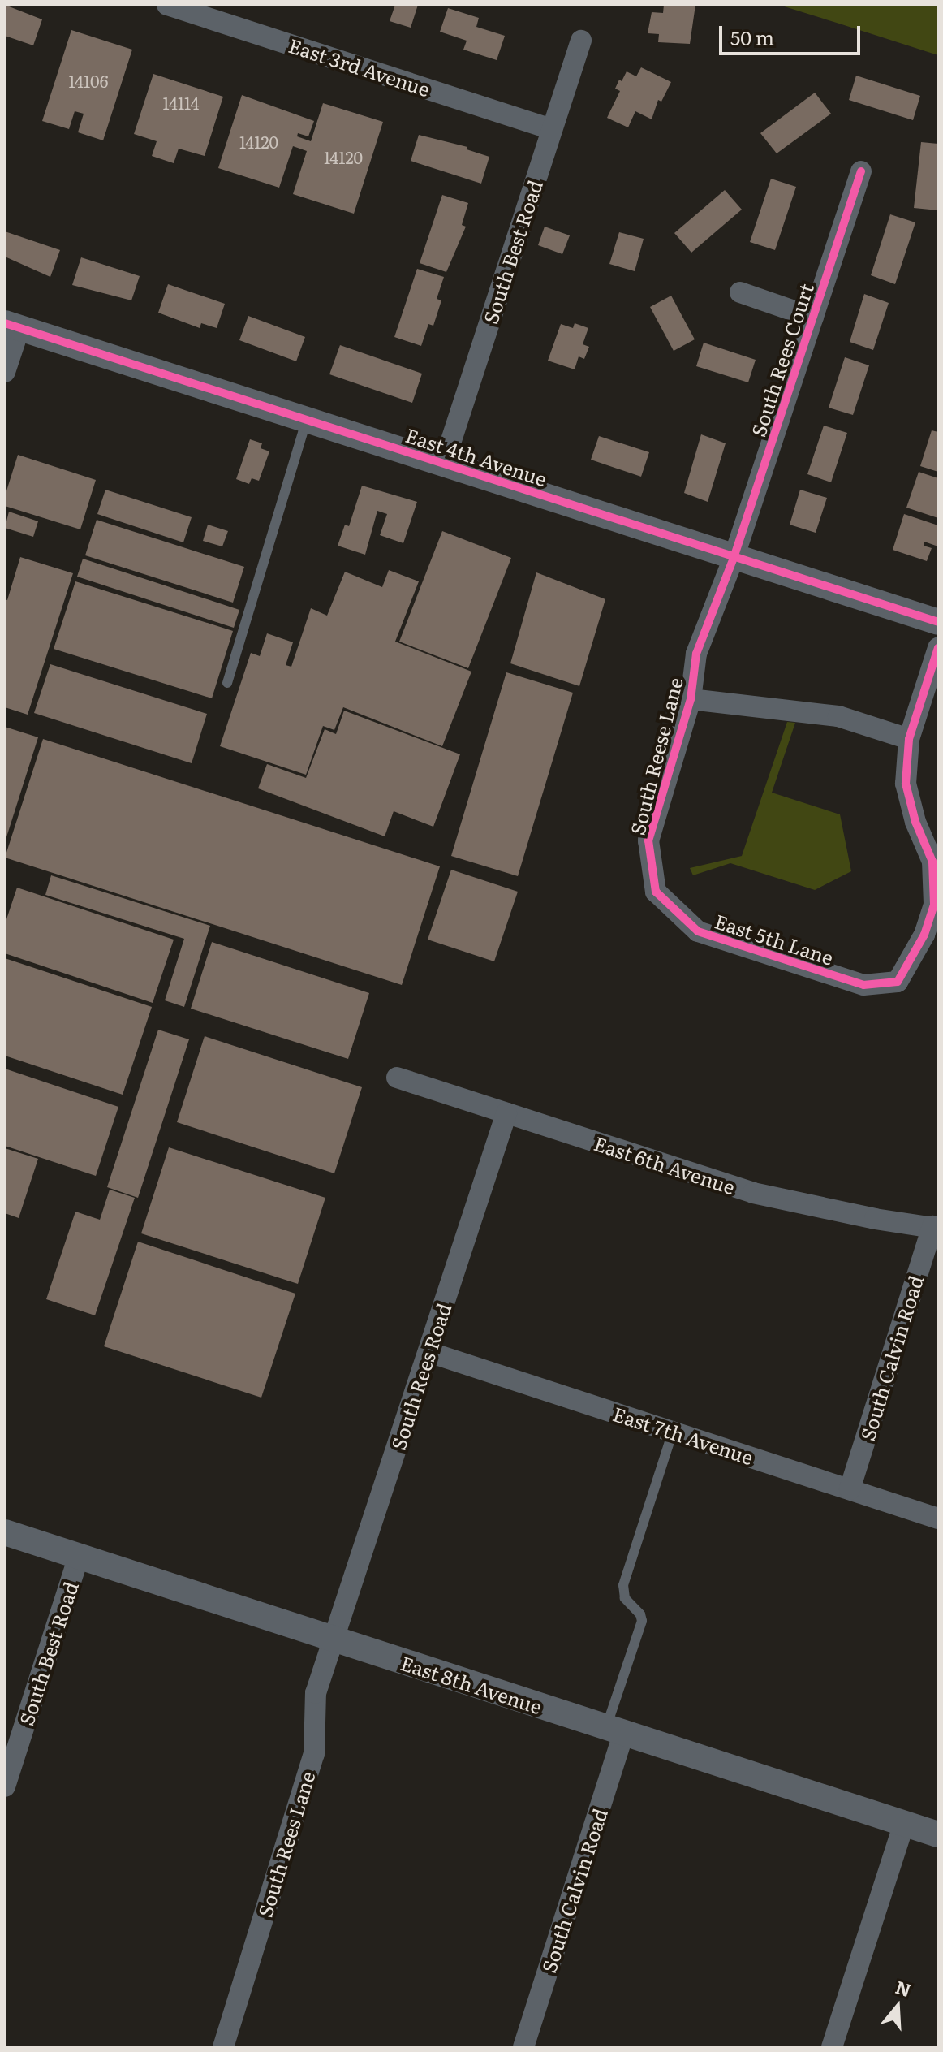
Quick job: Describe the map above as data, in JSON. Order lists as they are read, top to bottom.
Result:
{
  "streets": {
    "street": [
      "East 3rd Avenue",
      "South Best Road",
      "South Rees Court",
      "East 4th Avenue",
      "South Reese Lane",
      "East 5th Lane",
      "East 6th Avenue",
      "South Calvin Road",
      "South Rees Road",
      "East 7th Avenue",
      "East 8th Avenue",
      "South Rees Lane"
    ]
  },
  "crossings": [
    ["East 3rd Avenue", "South Best Road"],
    ["South Best Road", "East 4th Avenue"],
    ["South Best Road", "East 8th Avenue"],
    ["South Rees Court", "East 4th Avenue"],
    ["South Rees Court", "South Reese Lane"],
    ["East 4th Avenue", "South Reese Lane"],
    ["South Reese Lane", "East 5th Lane"],
    ["East 6th Avenue", "South Calvin Road"],
    ["East 6th Avenue", "South Rees Road"],
    ["South Calvin Road", "East 7th Avenue"],
    ["South Calvin Road", "East 8th Avenue"],
    ["South Rees Road", "East 7th Avenue"],
    ["South Rees Road", "East 8th Avenue"],
    ["South Rees Road", "South Rees Lane"],
    ["East 8th Avenue", "South Rees Lane"]
  ],
  "house_numbers": [
    "14106",
    "14114",
    "14120",
    "14120"
  ],
  "scale_bar": "50 m",
  "north": "top"
}
